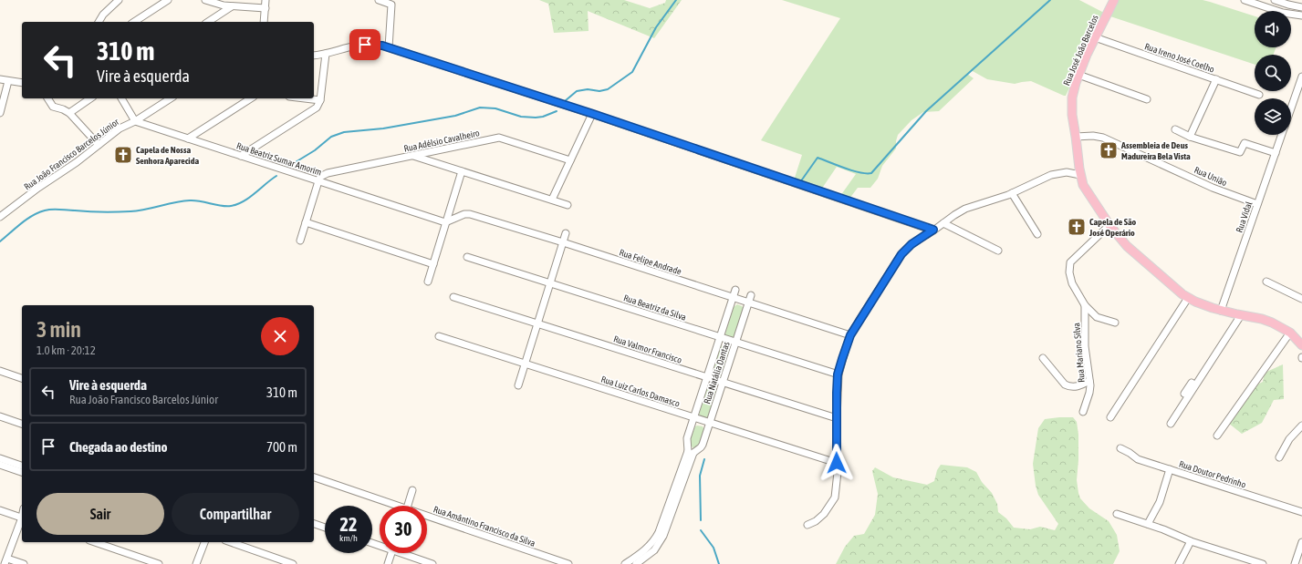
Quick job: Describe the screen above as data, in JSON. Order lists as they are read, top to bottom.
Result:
{
  "streets": {
    "main road": ["Rua José João Barcelos"],
    "street": [
      "Rua Ireno José Coelho",
      "Rua Adélsio Cavalheiro",
      "Rua João Francisco Barcelos Júnior",
      "Rua Beatriz Sumar Amorim",
      "Rua União",
      "Rua Vidal",
      "Rua Felipe Andrade",
      "Rua Beatriz da Silva",
      "Rua Valmor Francisco",
      "Rua Mariano Silva",
      "Rua Natália Dantas",
      "Rua Luiz Carlos Damasco",
      "Rua Doutor Pedrinho",
      "Rua Amântino Francisco da Silva"
    ]
  },
  "crossings": [
    ["Rua José João Barcelos", "Rua Ireno José Coelho"],
    ["Rua José João Barcelos", "Rua União"],
    ["Rua José João Barcelos", "Rua Vidal"],
    ["Rua José João Barcelos", "Rua Mariano Silva"],
    ["Rua Adélsio Cavalheiro", "Rua Beatriz Sumar Amorim"],
    ["Rua João Francisco Barcelos Júnior", "Rua Beatriz Sumar Amorim"],
    ["Rua Beatriz Sumar Amorim", "Rua Felipe Andrade"],
    ["Rua União", "Rua Vidal"],
    ["Rua Felipe Andrade", "Rua Natália Dantas"],
    ["Rua Beatriz da Silva", "Rua Natália Dantas"],
    ["Rua Valmor Francisco", "Rua Natália Dantas"],
    ["Rua Natália Dantas", "Rua Luiz Carlos Damasco"]
  ],
  "places": {
    "church": ["Assembleia de Deus Madureira Bela Vista", "Capela de Nossa Senhora Aparecida", "Capela de São José Operário"]
  },
  "page": {
    "turn": ["310 m", "Vire à esquerda"],
    "heading": ["3 min", "1.0 km · 20:12"],
    "list": [
      {
        "name": "Vire à esquerda",
        "note": "Rua João Francisco Barcelos Júnior",
        "value": "310 m"
      },
      {
        "name": "Chegada ao destino",
        "value": "700 m"
      }
    ],
    "buttons": ["Sair", "Compartilhar"],
    "speed": "22 km/h",
    "limit": "30"
  }
}
